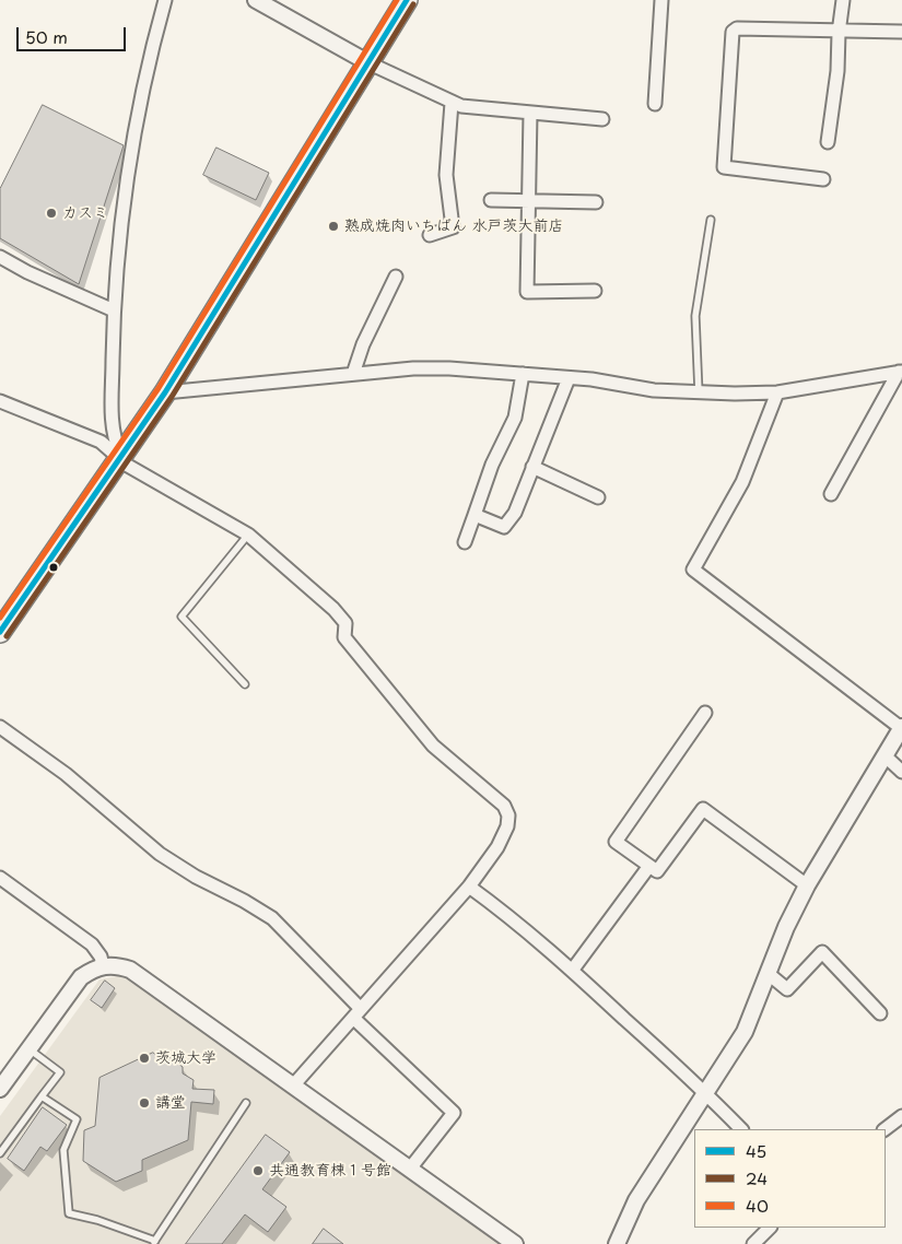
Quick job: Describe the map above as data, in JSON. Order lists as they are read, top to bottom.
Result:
{
  "places": [
    "カスミ",
    "熟成焼肉いちばん 水戸茨大前店",
    "茨城大学",
    "講堂",
    "共通教育棟１号館"
  ],
  "lines": ["transit line 45", "transit line 40", "transit line 24"],
  "legend": ["45", "24", "40"],
  "scale_bar": "50 m"
}
